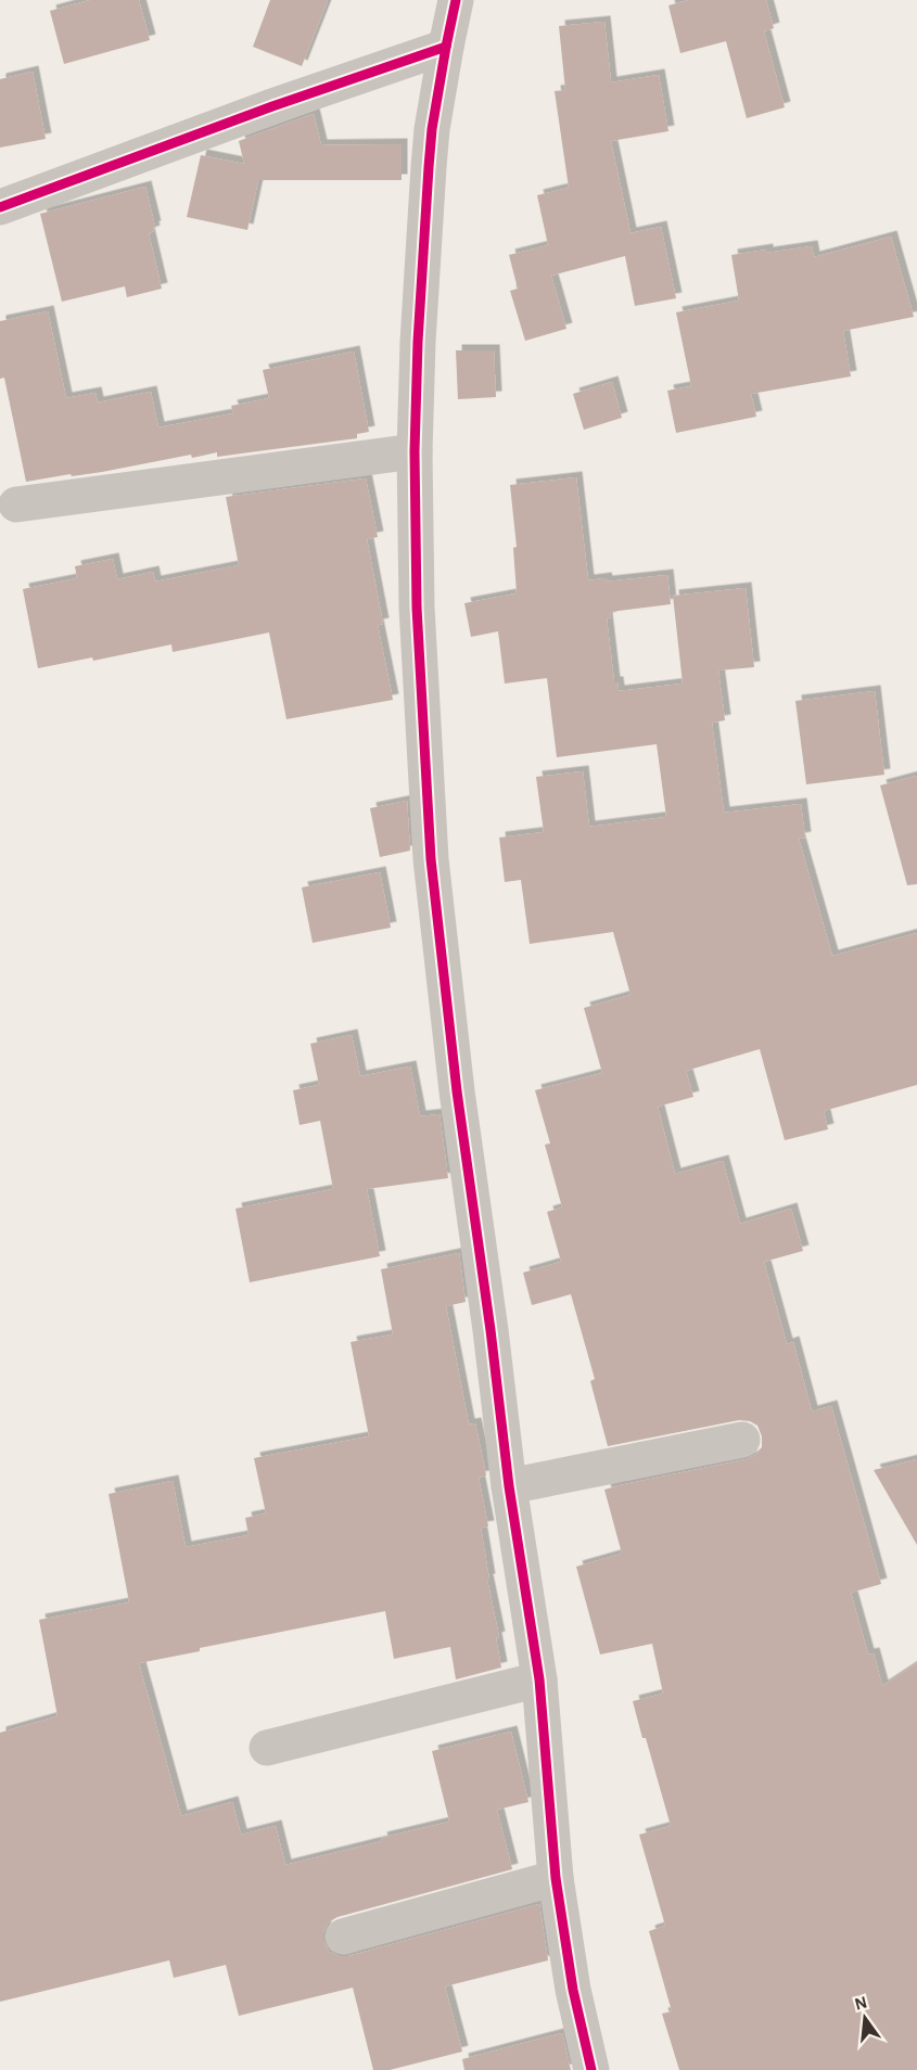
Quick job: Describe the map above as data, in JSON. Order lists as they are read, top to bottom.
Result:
{
  "north": "top"
}
